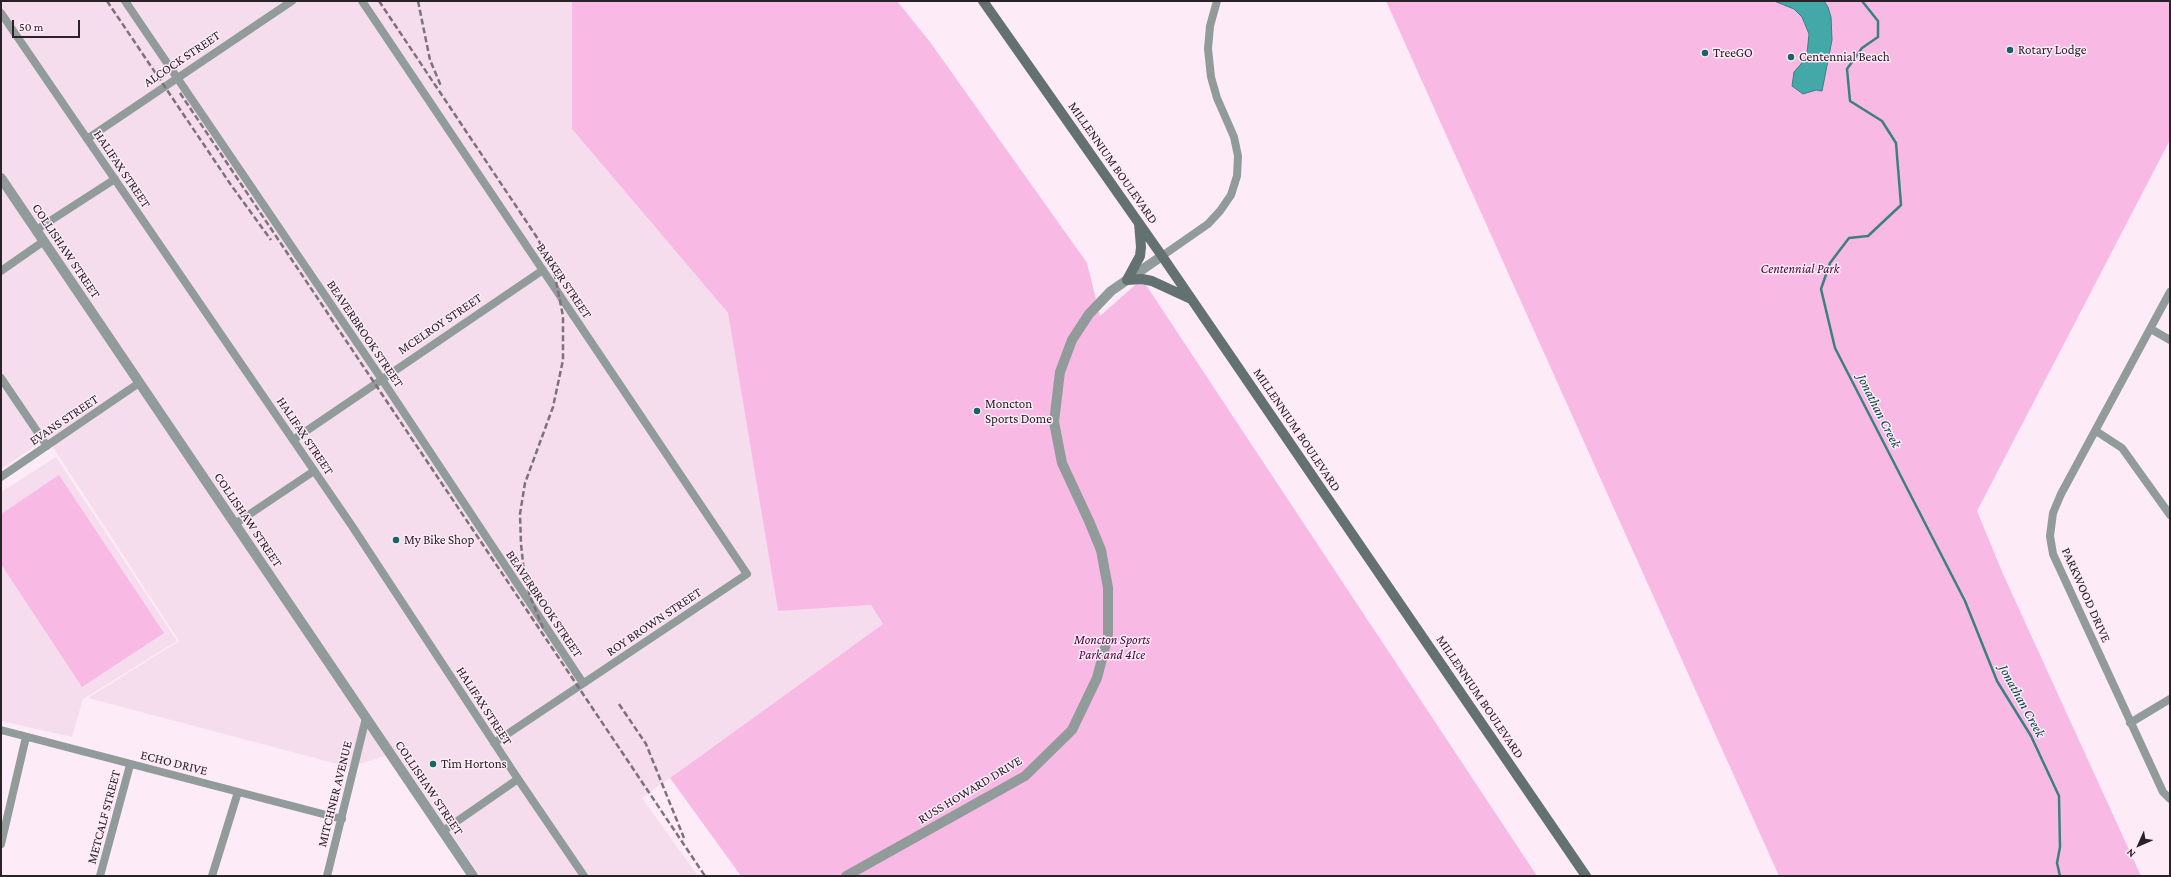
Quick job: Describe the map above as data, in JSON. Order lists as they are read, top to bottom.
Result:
{
  "streets": {
    "main road": ["MILLENNIUM BOULEVARD"],
    "street": [
      "ALCOCK STREET",
      "HALIFAX STREET",
      "COLLISHAW STREET",
      "BARKER STREET",
      "MCELROY STREET",
      "BEAVERBROOK STREET",
      "EVANS STREET",
      "PARKWOOD DRIVE",
      "ROY BROWN STREET",
      "ECHO DRIVE",
      "RUSS HOWARD DRIVE",
      "MITCHNER AVENUE",
      "METCALF STREET"
    ]
  },
  "crossings": [
    ["ALCOCK STREET", "HALIFAX STREET"],
    ["ALCOCK STREET", "BEAVERBROOK STREET"],
    ["MILLENNIUM BOULEVARD", "RUSS HOWARD DRIVE"],
    ["HALIFAX STREET", "MCELROY STREET"],
    ["HALIFAX STREET", "ROY BROWN STREET"],
    ["COLLISHAW STREET", "EVANS STREET"],
    ["COLLISHAW STREET", "MITCHNER AVENUE"],
    ["BARKER STREET", "MCELROY STREET"],
    ["BARKER STREET", "ROY BROWN STREET"],
    ["MCELROY STREET", "BEAVERBROOK STREET"],
    ["BEAVERBROOK STREET", "ROY BROWN STREET"],
    ["ECHO DRIVE", "MITCHNER AVENUE"],
    ["ECHO DRIVE", "METCALF STREET"]
  ],
  "water": ["Jonathan Creek"],
  "parks": ["Centennial Park", "Moncton Sports Park and 4Ice"],
  "places": [
    "Rotary Lodge",
    "TreeGO",
    "Centennial Beach",
    "Moncton Sports Dome",
    "My Bike Shop",
    "Tim Hortons"
  ],
  "scale_bar": "50 m",
  "north": "bottom left"
}
